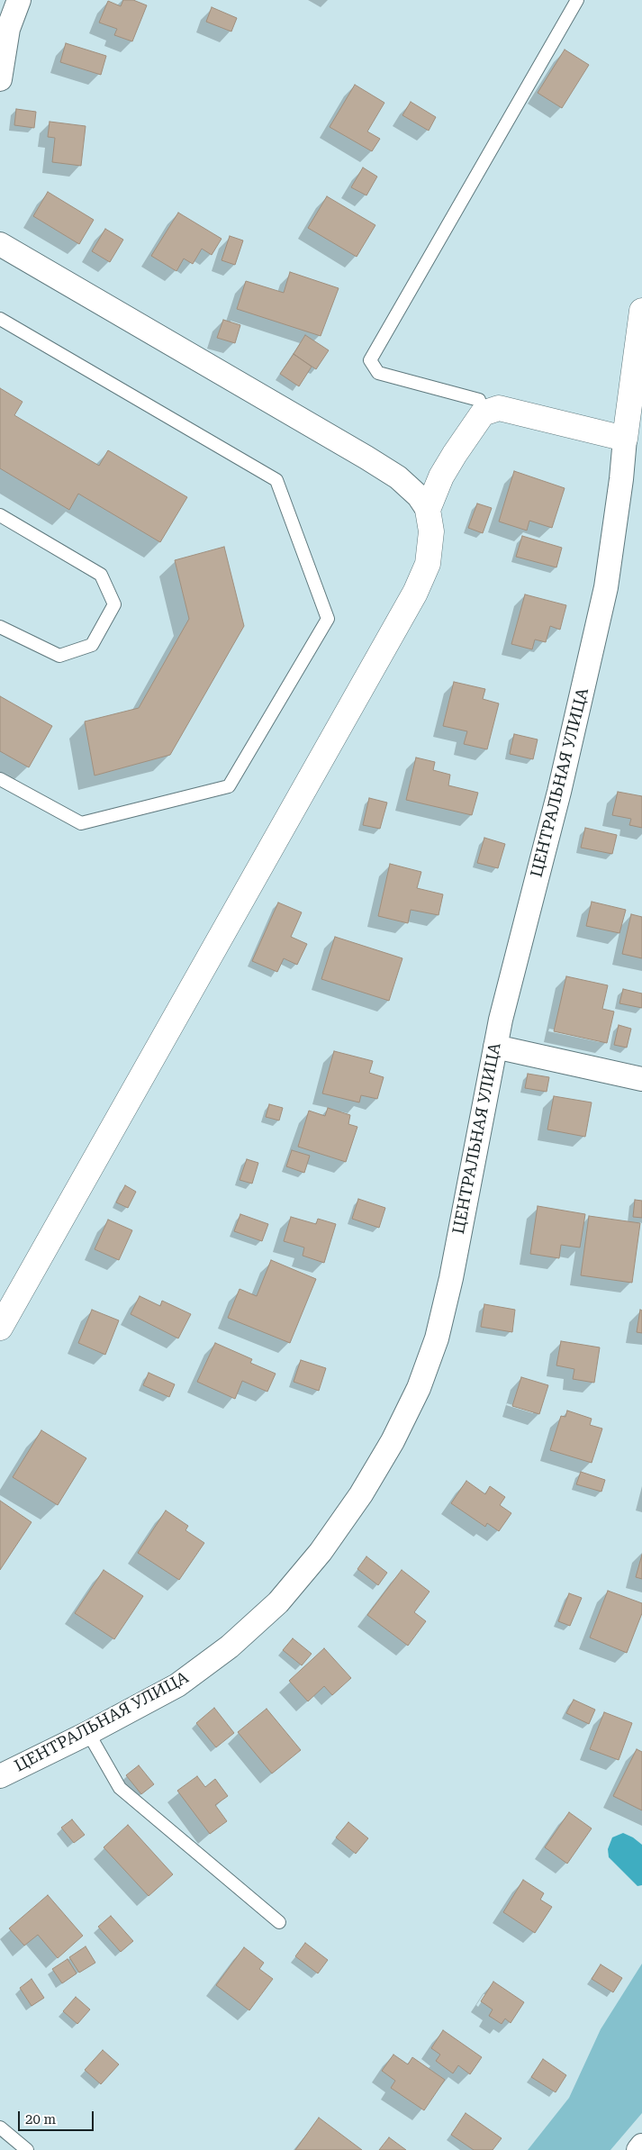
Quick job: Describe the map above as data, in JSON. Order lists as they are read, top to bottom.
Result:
{
  "streets": {
    "street": ["ЦЕНТРАЛЬНАЯ УЛИЦА"]
  },
  "scale_bar": "20 m"
}
